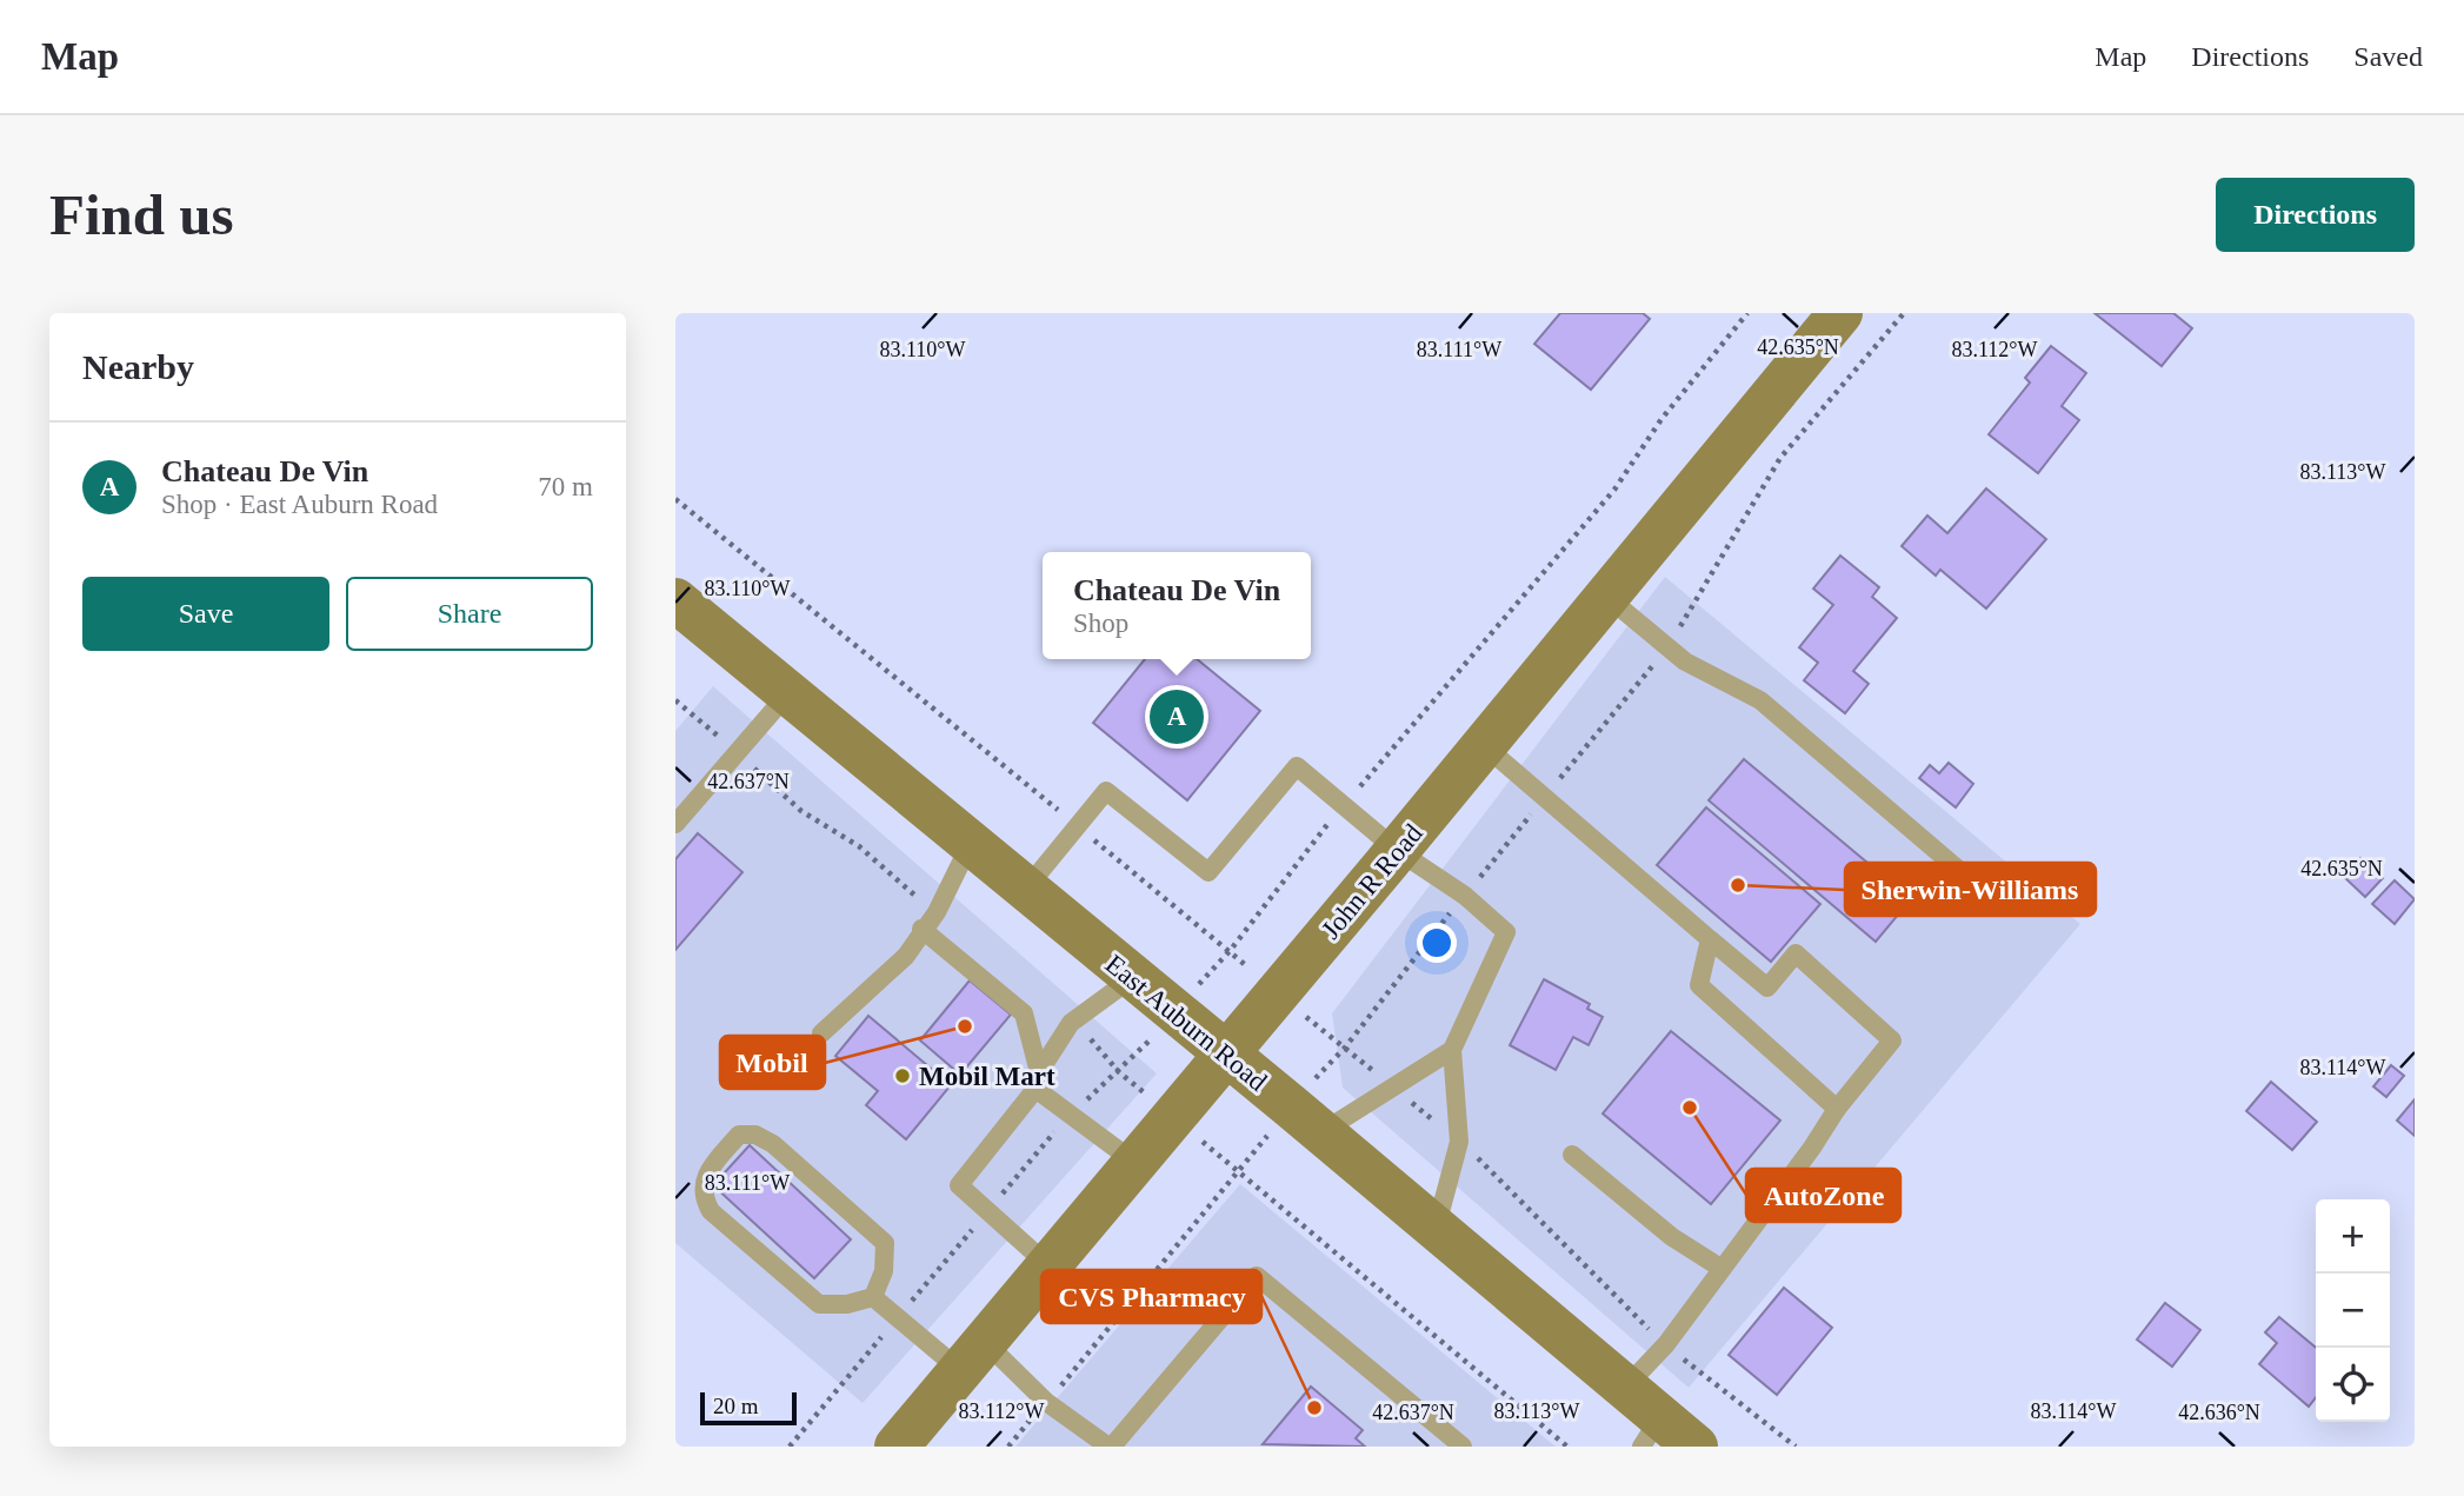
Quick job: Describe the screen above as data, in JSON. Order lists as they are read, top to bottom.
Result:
{
  "streets": {
    "main road": ["John R Road", "East Auburn Road"]
  },
  "crossings": [
    ["John R Road", "East Auburn Road"]
  ],
  "places": [
    "Sherwin-Williams",
    "Mobil",
    "Mobil Mart",
    "AutoZone",
    "CVS Pharmacy"
  ],
  "scale_bar": "20 m",
  "page": {
    "header": "Map",
    "nav": ["Map", "Directions", "Saved"],
    "buttons": [
      "Directions",
      ["Save", "Share"]
    ],
    "title": "Find us",
    "heading": "Nearby",
    "list": [
      {
        "mark": "A",
        "name": "Chateau De Vin",
        "note": "Shop · East Auburn Road",
        "value": "70 m"
      }
    ],
    "popup": ["Chateau De Vin", "Shop"],
    "pins": "A",
    "map_buttons": ["+", "−"],
    "scale": "20 m"
  },
  "coordinates": [
    "42.635°N",
    "83.110°W",
    "83.111°W",
    "83.112°W",
    "83.113°W",
    "42.637°N",
    "83.114°W",
    "42.636°N"
  ]
}
